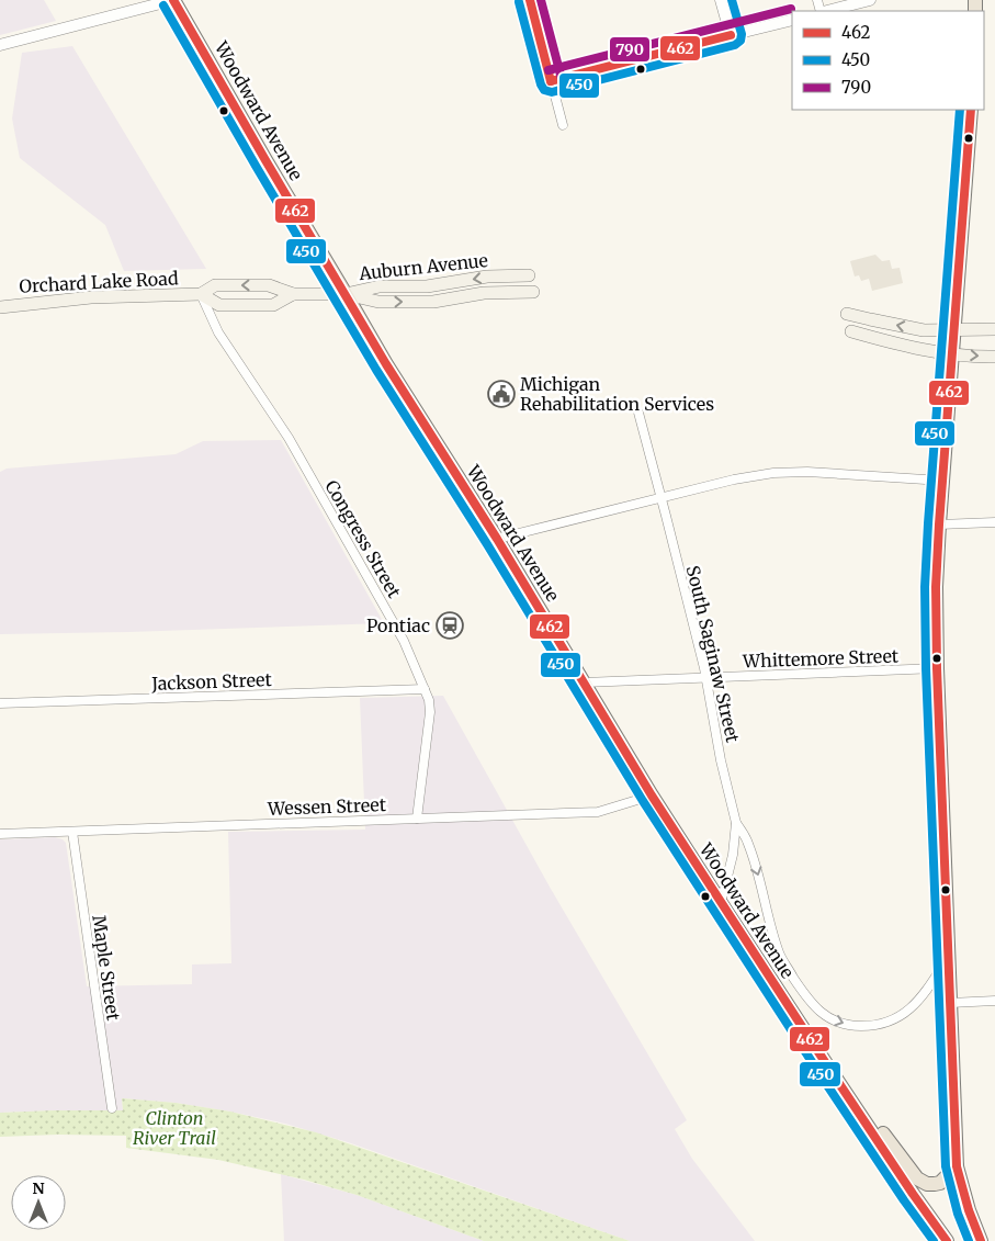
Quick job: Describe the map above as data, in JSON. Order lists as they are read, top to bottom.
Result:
{
  "streets": {
    "main road": ["Woodward Avenue", "Auburn Avenue", "Orchard Lake Road"],
    "street": [
      "Congress Street",
      "South Saginaw Street",
      "Whittemore Street",
      "Jackson Street",
      "Wessen Street",
      "Maple Street"
    ]
  },
  "crossings": [
    ["Woodward Avenue", "Auburn Avenue"],
    ["Woodward Avenue", "Orchard Lake Road"],
    ["Woodward Avenue", "South Saginaw Street"],
    ["Woodward Avenue", "Wessen Street"],
    ["Auburn Avenue", "Orchard Lake Road"],
    ["Orchard Lake Road", "Congress Street"],
    ["Congress Street", "Jackson Street"],
    ["Congress Street", "Wessen Street"],
    ["South Saginaw Street", "Whittemore Street"],
    ["Wessen Street", "Maple Street"]
  ],
  "parks": ["Clinton River Trail"],
  "places": {
    "public building": ["Michigan Rehabilitation Services"],
    "station": ["Pontiac"]
  },
  "lines": ["transit line 462", "transit line 450", "transit line 790"],
  "legend": ["462", "450", "790"],
  "north": "top"
}
